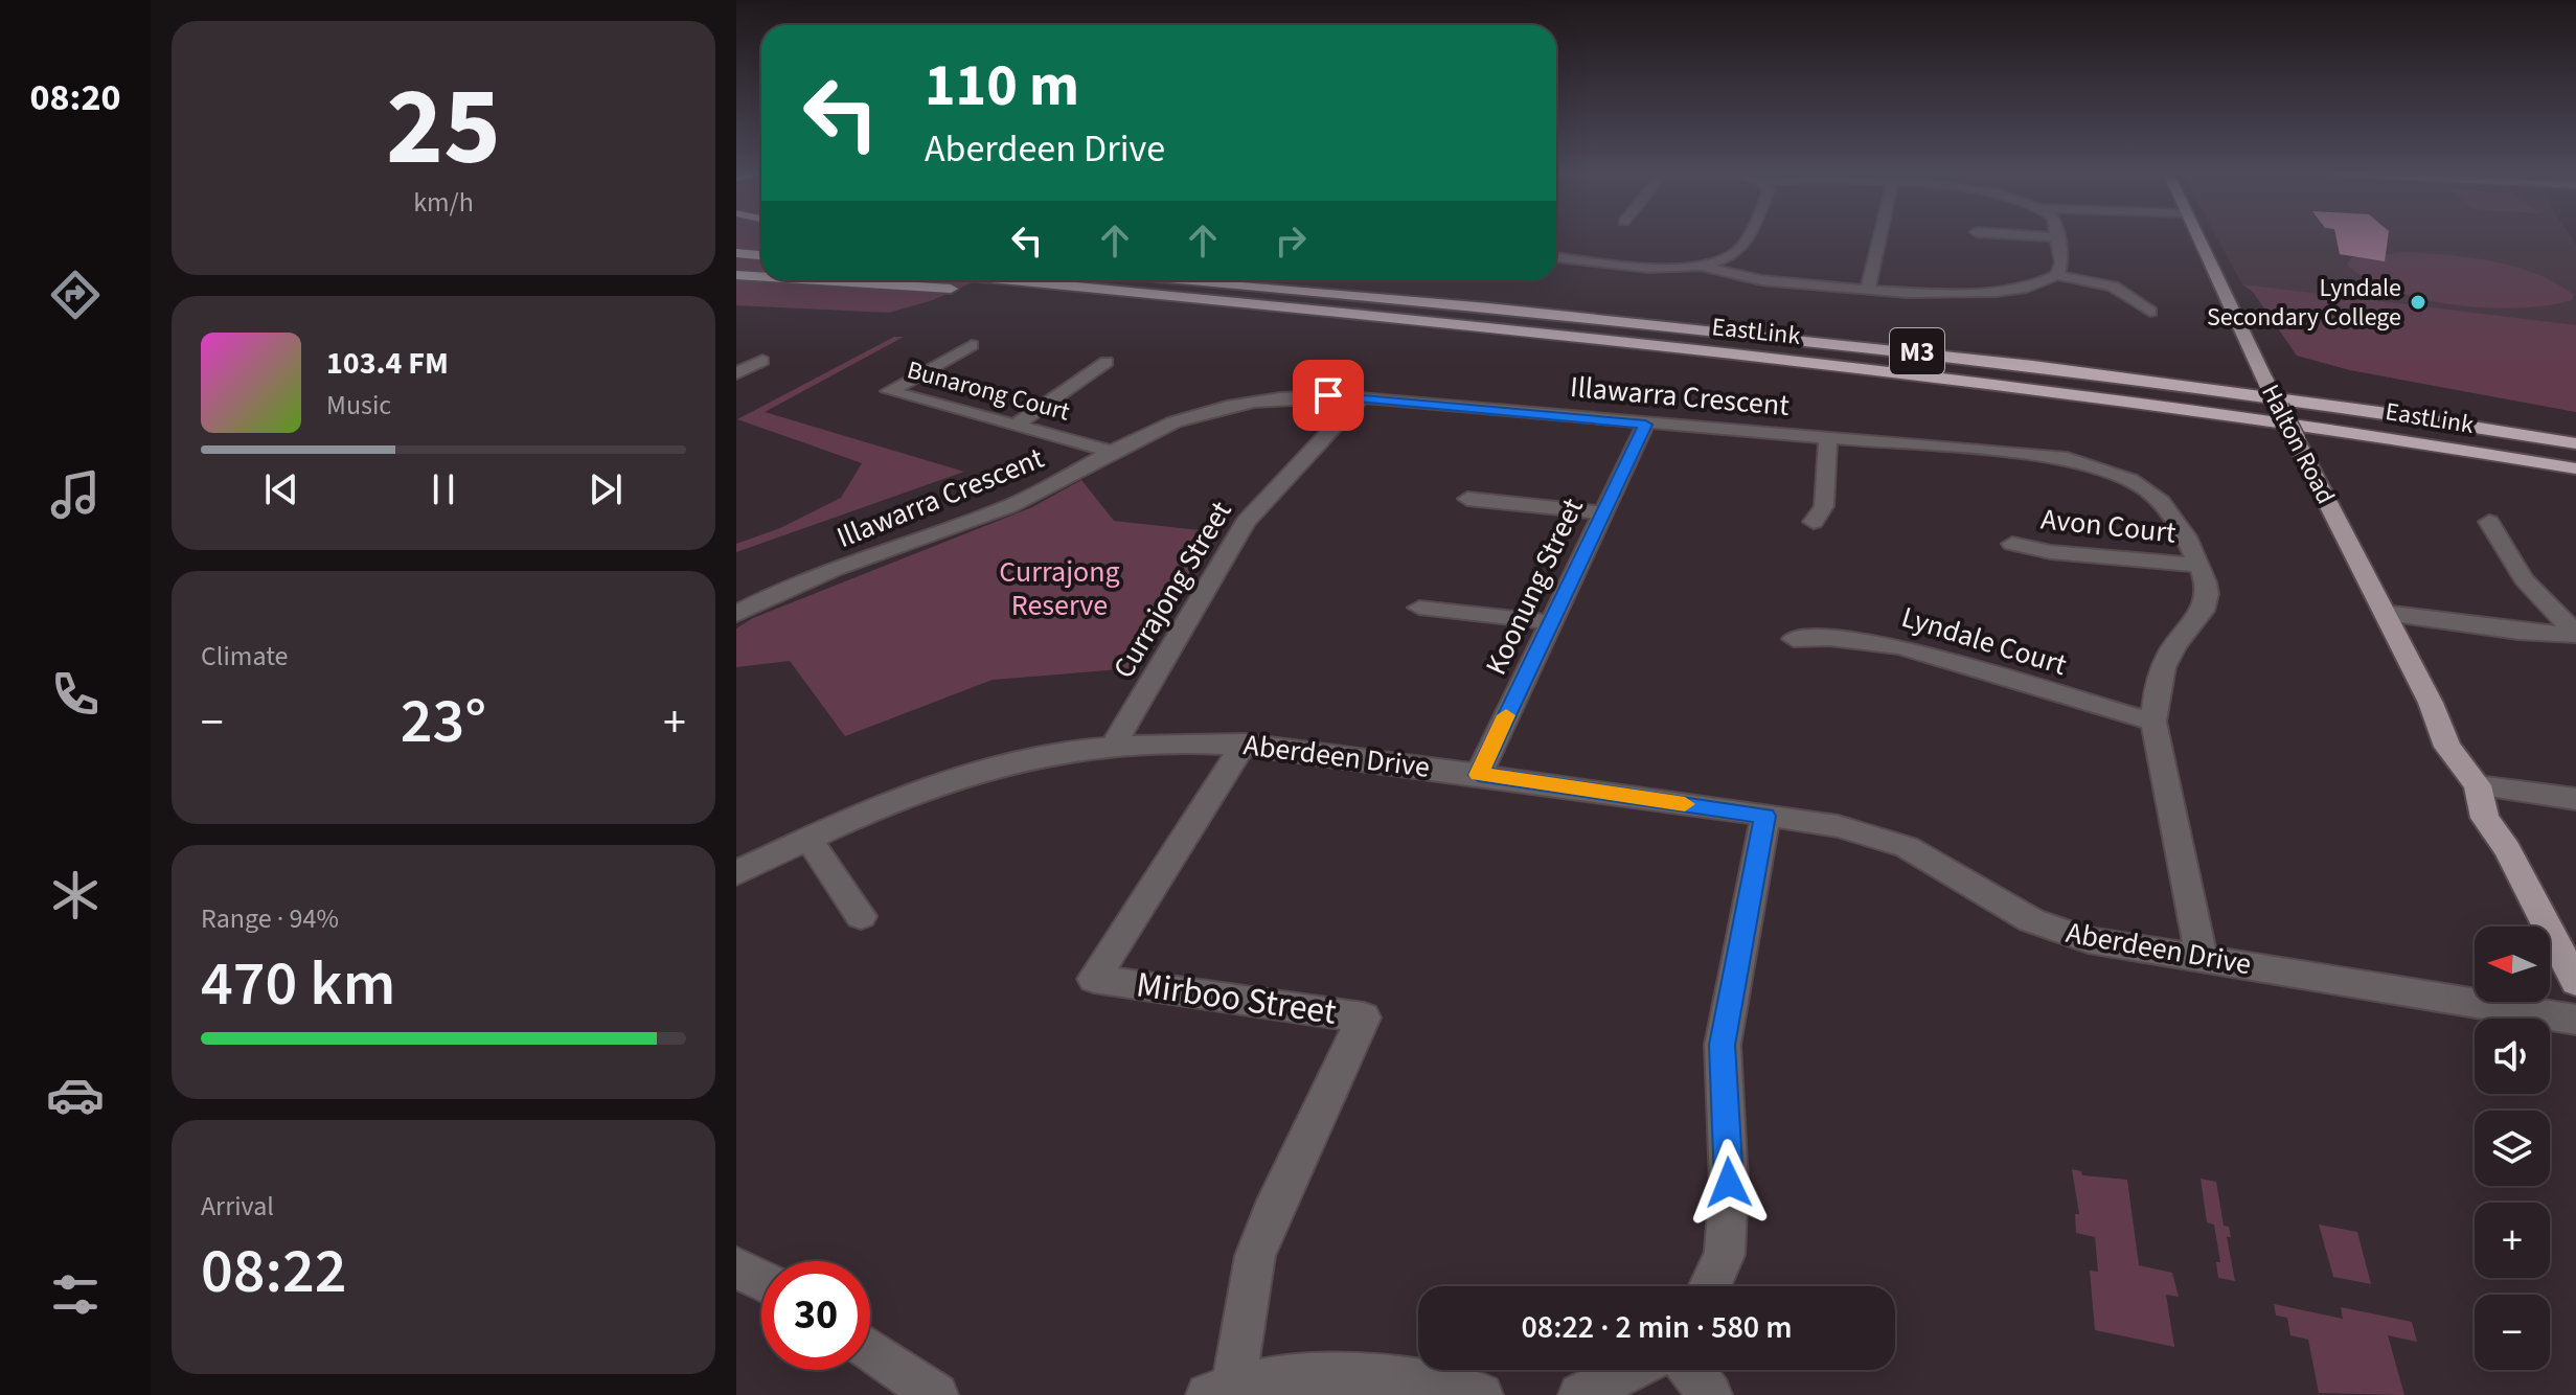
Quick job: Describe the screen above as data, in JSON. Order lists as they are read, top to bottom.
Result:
{
  "streets": {
    "highway": ["EastLink", "M3"],
    "main road": ["Halton Road"],
    "street": [
      "Bunarong Court",
      "Illawarra Crescent",
      "Avon Court",
      "Koonung Street",
      "Currajong Street",
      "Lyndale Court",
      "Aberdeen Drive",
      "Mirboo Street"
    ]
  },
  "crossings": [
    ["Bunarong Court", "Illawarra Crescent"],
    ["Illawarra Crescent", "Avon Court"],
    ["Illawarra Crescent", "Koonung Street"],
    ["Illawarra Crescent", "Currajong Street"],
    ["Illawarra Crescent", "Lyndale Court"],
    ["Illawarra Crescent", "Aberdeen Drive"],
    ["Koonung Street", "Aberdeen Drive"],
    ["Currajong Street", "Aberdeen Drive"],
    ["Aberdeen Drive", "Mirboo Street"]
  ],
  "parks": ["Currajong Reserve"],
  "places": ["Lyndale Secondary College"],
  "north": "left",
  "page": {
    "tabs": "08:20",
    "tile": [
      ["25", "km/h"],
      "Climate",
      ["Range · 94%", "470 km"],
      ["Arrival", "08:22"]
    ],
    "turn": ["110 m", "Aberdeen Drive"],
    "song": ["103.4 FM", "Music"],
    "heat": ["−", "23°", "+"],
    "map_buttons": ["+", "−"],
    "limit": "30",
    "trip": "08:22 · 2 min · 580 m"
  }
}
